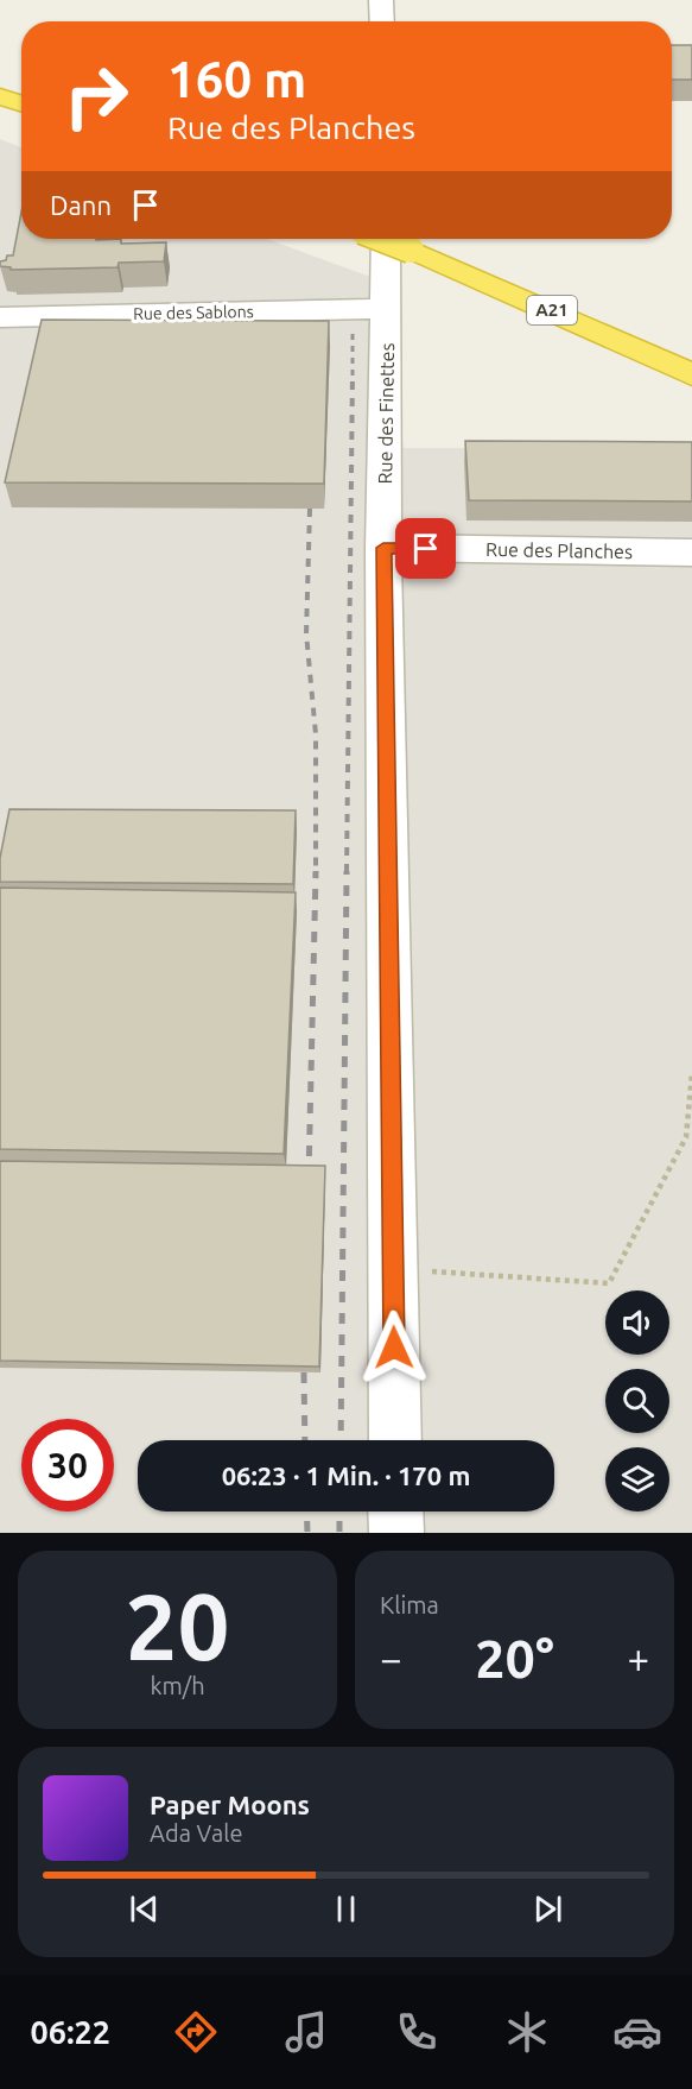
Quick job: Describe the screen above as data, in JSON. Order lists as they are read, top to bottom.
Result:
{
  "streets": {
    "highway": ["A21"],
    "street": ["Rue des Sablons", "Rue des Finettes", "Rue des Planches"]
  },
  "crossings": [
    ["Rue des Sablons", "Rue des Finettes"],
    ["Rue des Finettes", "Rue des Planches"]
  ],
  "page": {
    "turn": ["160 m", "Rue des Planches"],
    "then": "Dann",
    "limit": "30",
    "trip": "06:23 · 1 Min. · 170 m",
    "tile": [
      ["20", "km/h"],
      "Klima"
    ],
    "heat": ["−", "20°", "+"],
    "song": ["Paper Moons", "Ada Vale"],
    "tabs": "06:22"
  }
}
